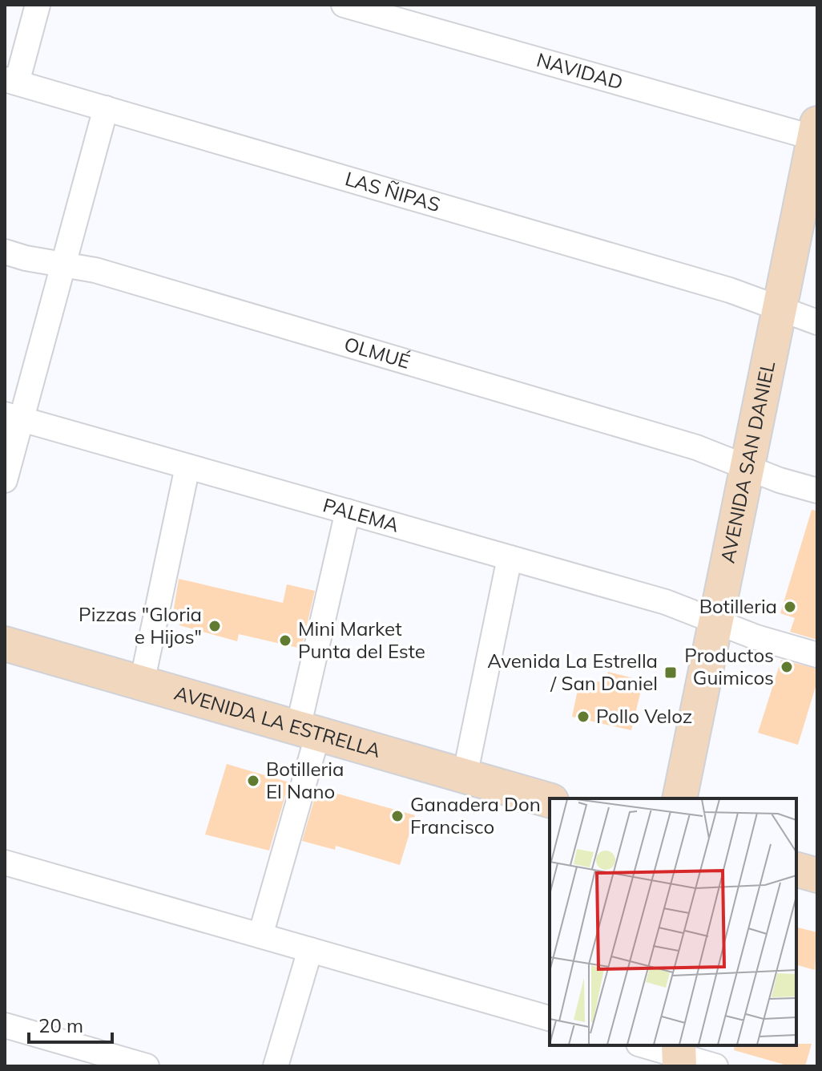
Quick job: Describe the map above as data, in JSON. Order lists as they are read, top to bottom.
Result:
{
  "streets": {
    "street": [
      "NAVIDAD",
      "LAS ÑIPAS",
      "OLMUÉ",
      "AVENIDA SAN DANIEL",
      "PALEMA",
      "AVENIDA LA ESTRELLA"
    ]
  },
  "crossings": [
    ["NAVIDAD", "AVENIDA SAN DANIEL"],
    ["LAS ÑIPAS", "AVENIDA SAN DANIEL"],
    ["OLMUÉ", "AVENIDA SAN DANIEL"],
    ["AVENIDA SAN DANIEL", "PALEMA"]
  ],
  "places": {
    "other": [
      "Botilleria",
      "Pizzas \"Gloria e Hijos\"",
      "Mini Market Punta del Este",
      "Productos Guimicos",
      "Pollo Veloz",
      "Botilleria El Nano",
      "Ganadera Don Francisco"
    ],
    "transit": ["Avenida La Estrella / San Daniel"]
  },
  "scale_bar": "20 m"
}
